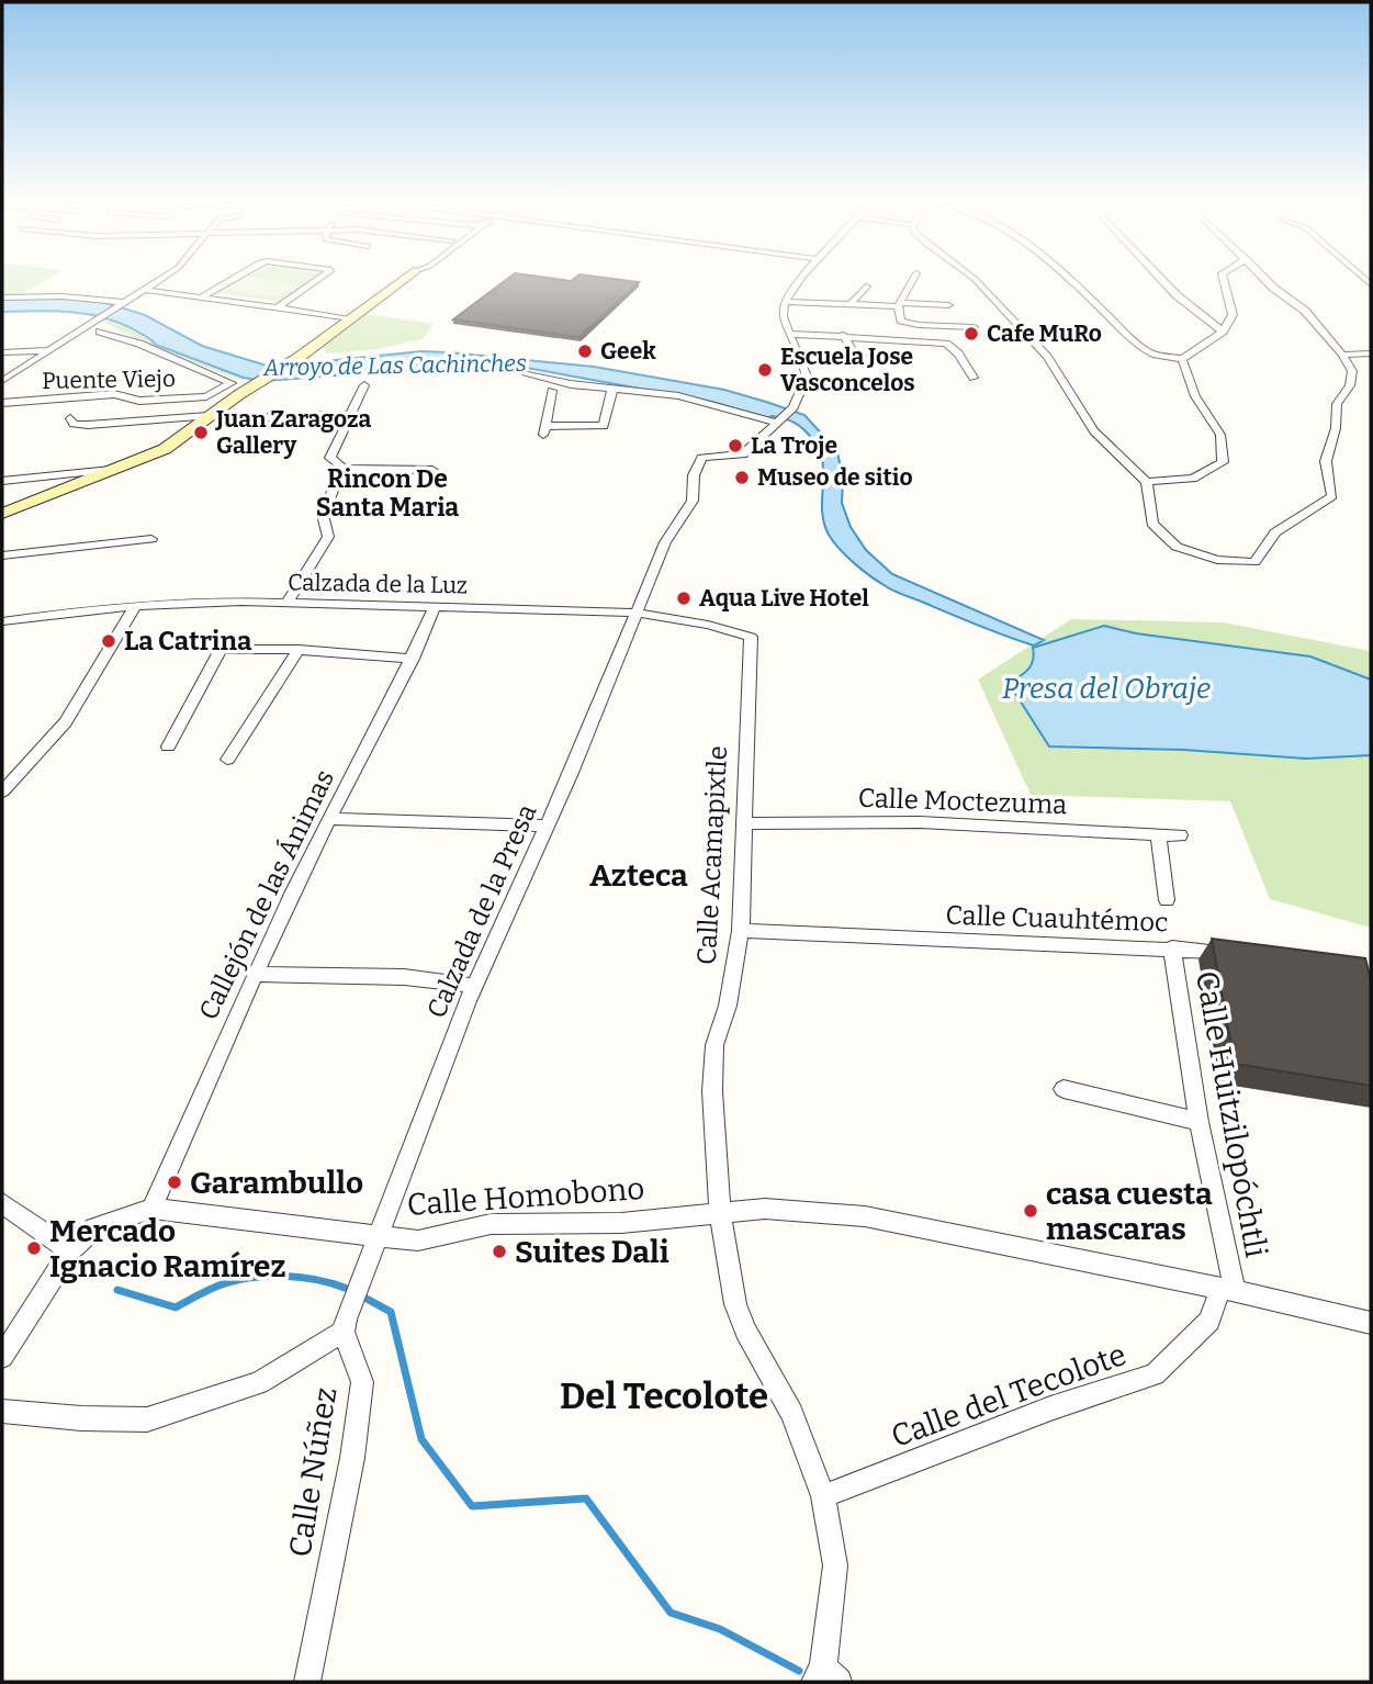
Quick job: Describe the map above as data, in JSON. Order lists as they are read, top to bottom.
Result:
{
  "streets": {
    "street": [
      "Puente Viejo",
      "Calzada de la Luz",
      "Calle Moctezuma",
      "Calle Acamapixtle",
      "Callejón de las Ánimas",
      "Calzada de la Presa",
      "Calle Cuauhtémoc",
      "Calle Huitzilopóchtli",
      "Calle Homobono",
      "Calle del Tecolote",
      "Calle Núñez"
    ]
  },
  "crossings": [
    ["Calzada de la Luz", "Calle Acamapixtle"],
    ["Calzada de la Luz", "Callejón de las Ánimas"],
    ["Calzada de la Luz", "Calzada de la Presa"],
    ["Calle Moctezuma", "Calle Acamapixtle"],
    ["Calle Acamapixtle", "Calle Cuauhtémoc"],
    ["Calle Acamapixtle", "Calle Homobono"],
    ["Calle Acamapixtle", "Calle del Tecolote"],
    ["Callejón de las Ánimas", "Calle Homobono"],
    ["Calzada de la Presa", "Calle Homobono"],
    ["Calle Cuauhtémoc", "Calle Huitzilopóchtli"],
    ["Calle Huitzilopóchtli", "Calle Homobono"],
    ["Calle Huitzilopóchtli", "Calle del Tecolote"],
    ["Calle Homobono", "Calle del Tecolote"]
  ],
  "districts": ["Rincon De Santa Maria", "Azteca", "Del Tecolote"],
  "water": ["Arroyo de Las Cachinches", "Presa del Obraje"],
  "places": [
    "Cafe MuRo",
    "Geek",
    "Escuela Jose Vasconcelos",
    "Juan Zaragoza Gallery",
    "La Troje",
    "Museo de sitio",
    "Aqua Live Hotel",
    "La Catrina",
    "Garambullo",
    "casa cuesta mascaras",
    "Mercado Ignacio Ramírez",
    "Suites Dali"
  ]
}
